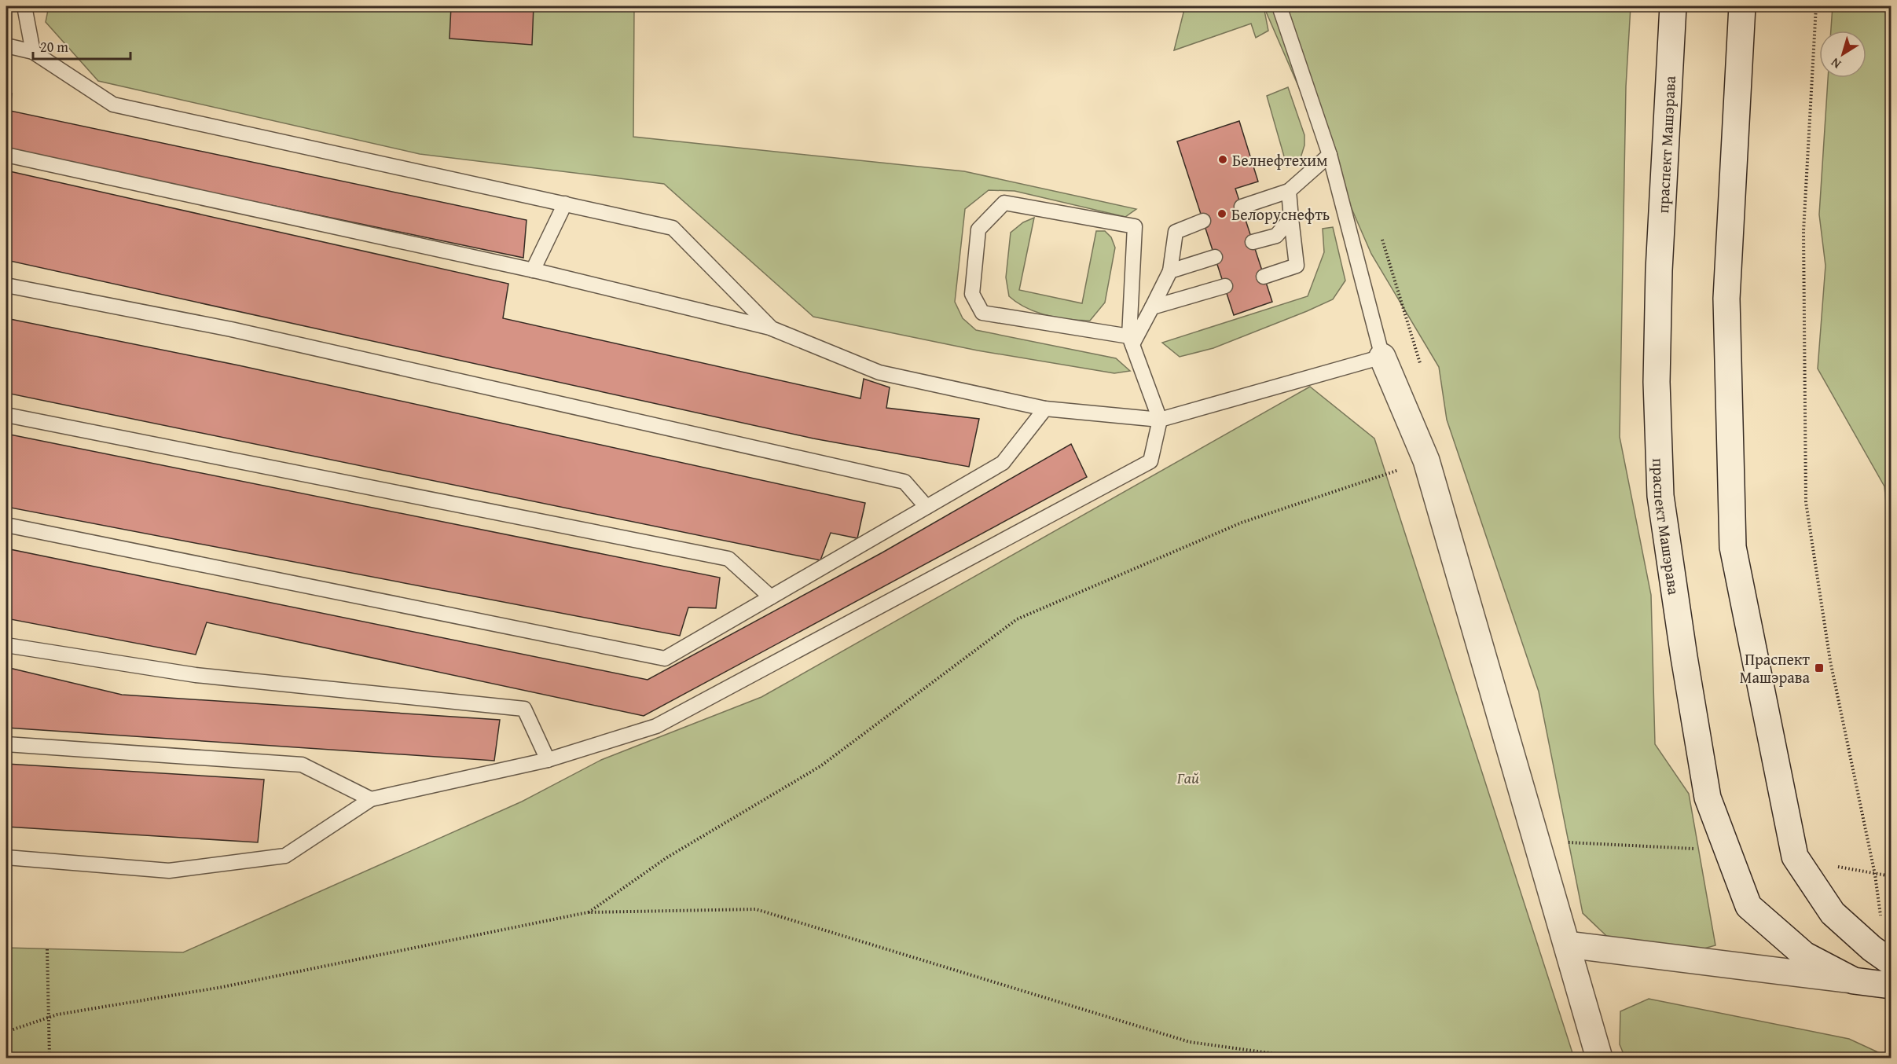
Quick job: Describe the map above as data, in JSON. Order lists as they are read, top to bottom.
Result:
{
  "streets": {
    "main road": ["праспект Машэрава"]
  },
  "parks": ["Гай"],
  "places": {
    "other": ["Белнефтехим", "Белоруснефть"],
    "transit": ["Праспект Машэрава"]
  },
  "scale_bar": "20 m",
  "north": "bottom left"
}
